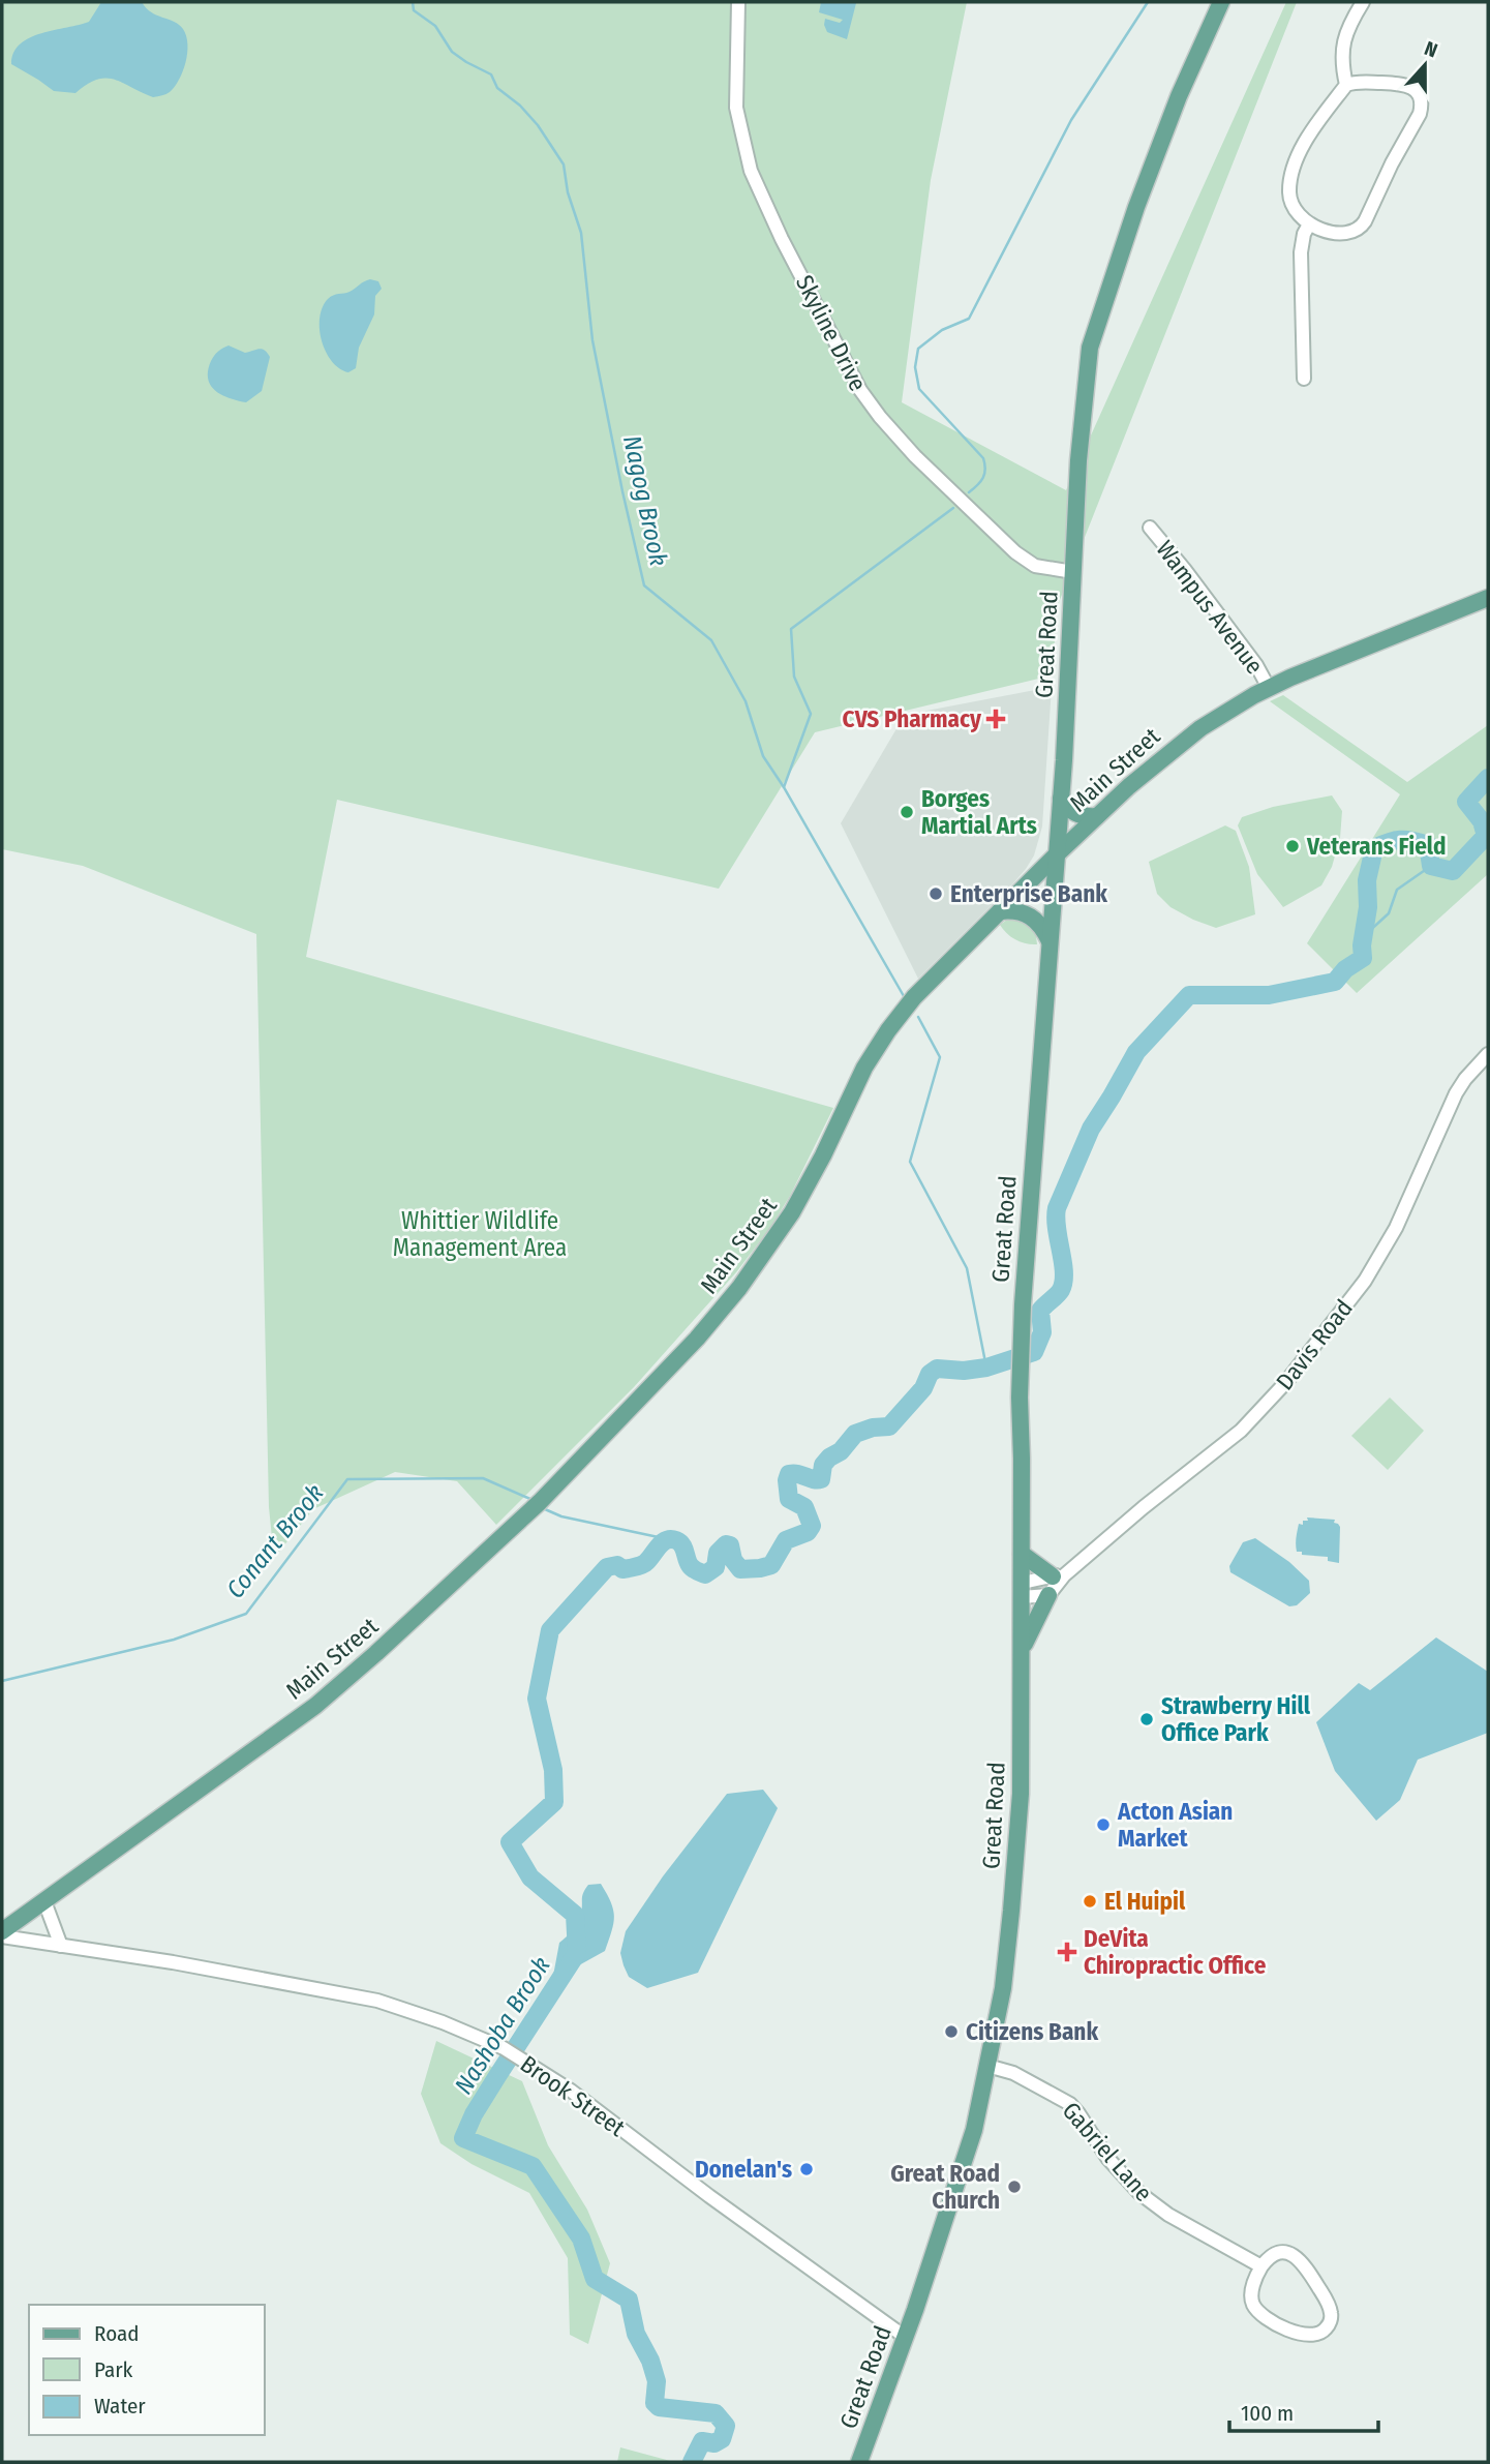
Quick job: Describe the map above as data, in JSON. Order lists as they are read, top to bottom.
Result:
{
  "streets": {
    "main road": ["Great Road", "Main Street"],
    "street": [
      "Skyline Drive",
      "Wampus Avenue",
      "Davis Road",
      "Brook Street",
      "Gabriel Lane"
    ]
  },
  "crossings": [
    ["Skyline Drive", "Great Road"],
    ["Wampus Avenue", "Main Street"],
    ["Great Road", "Main Street"],
    ["Great Road", "Davis Road"],
    ["Great Road", "Brook Street"],
    ["Great Road", "Gabriel Lane"],
    ["Main Street", "Brook Street"]
  ],
  "water": ["Nagog Brook", "Conant Brook", "Nashoba Brook"],
  "parks": ["Whittier Wildlife Management Area"],
  "places": {
    "health": ["CVS Pharmacy", "DeVita Chiropractic Office"],
    "other": [
      "Borges Martial Arts",
      "Veterans Field",
      "Enterprise Bank",
      "Strawberry Hill Office Park",
      "Acton Asian Market",
      "El Huipil",
      "Citizens Bank",
      "Donelan's",
      "Great Road Church"
    ]
  },
  "legend": ["Road", "Park", "Water"],
  "scale_bar": "100 m",
  "north": "top"
}
